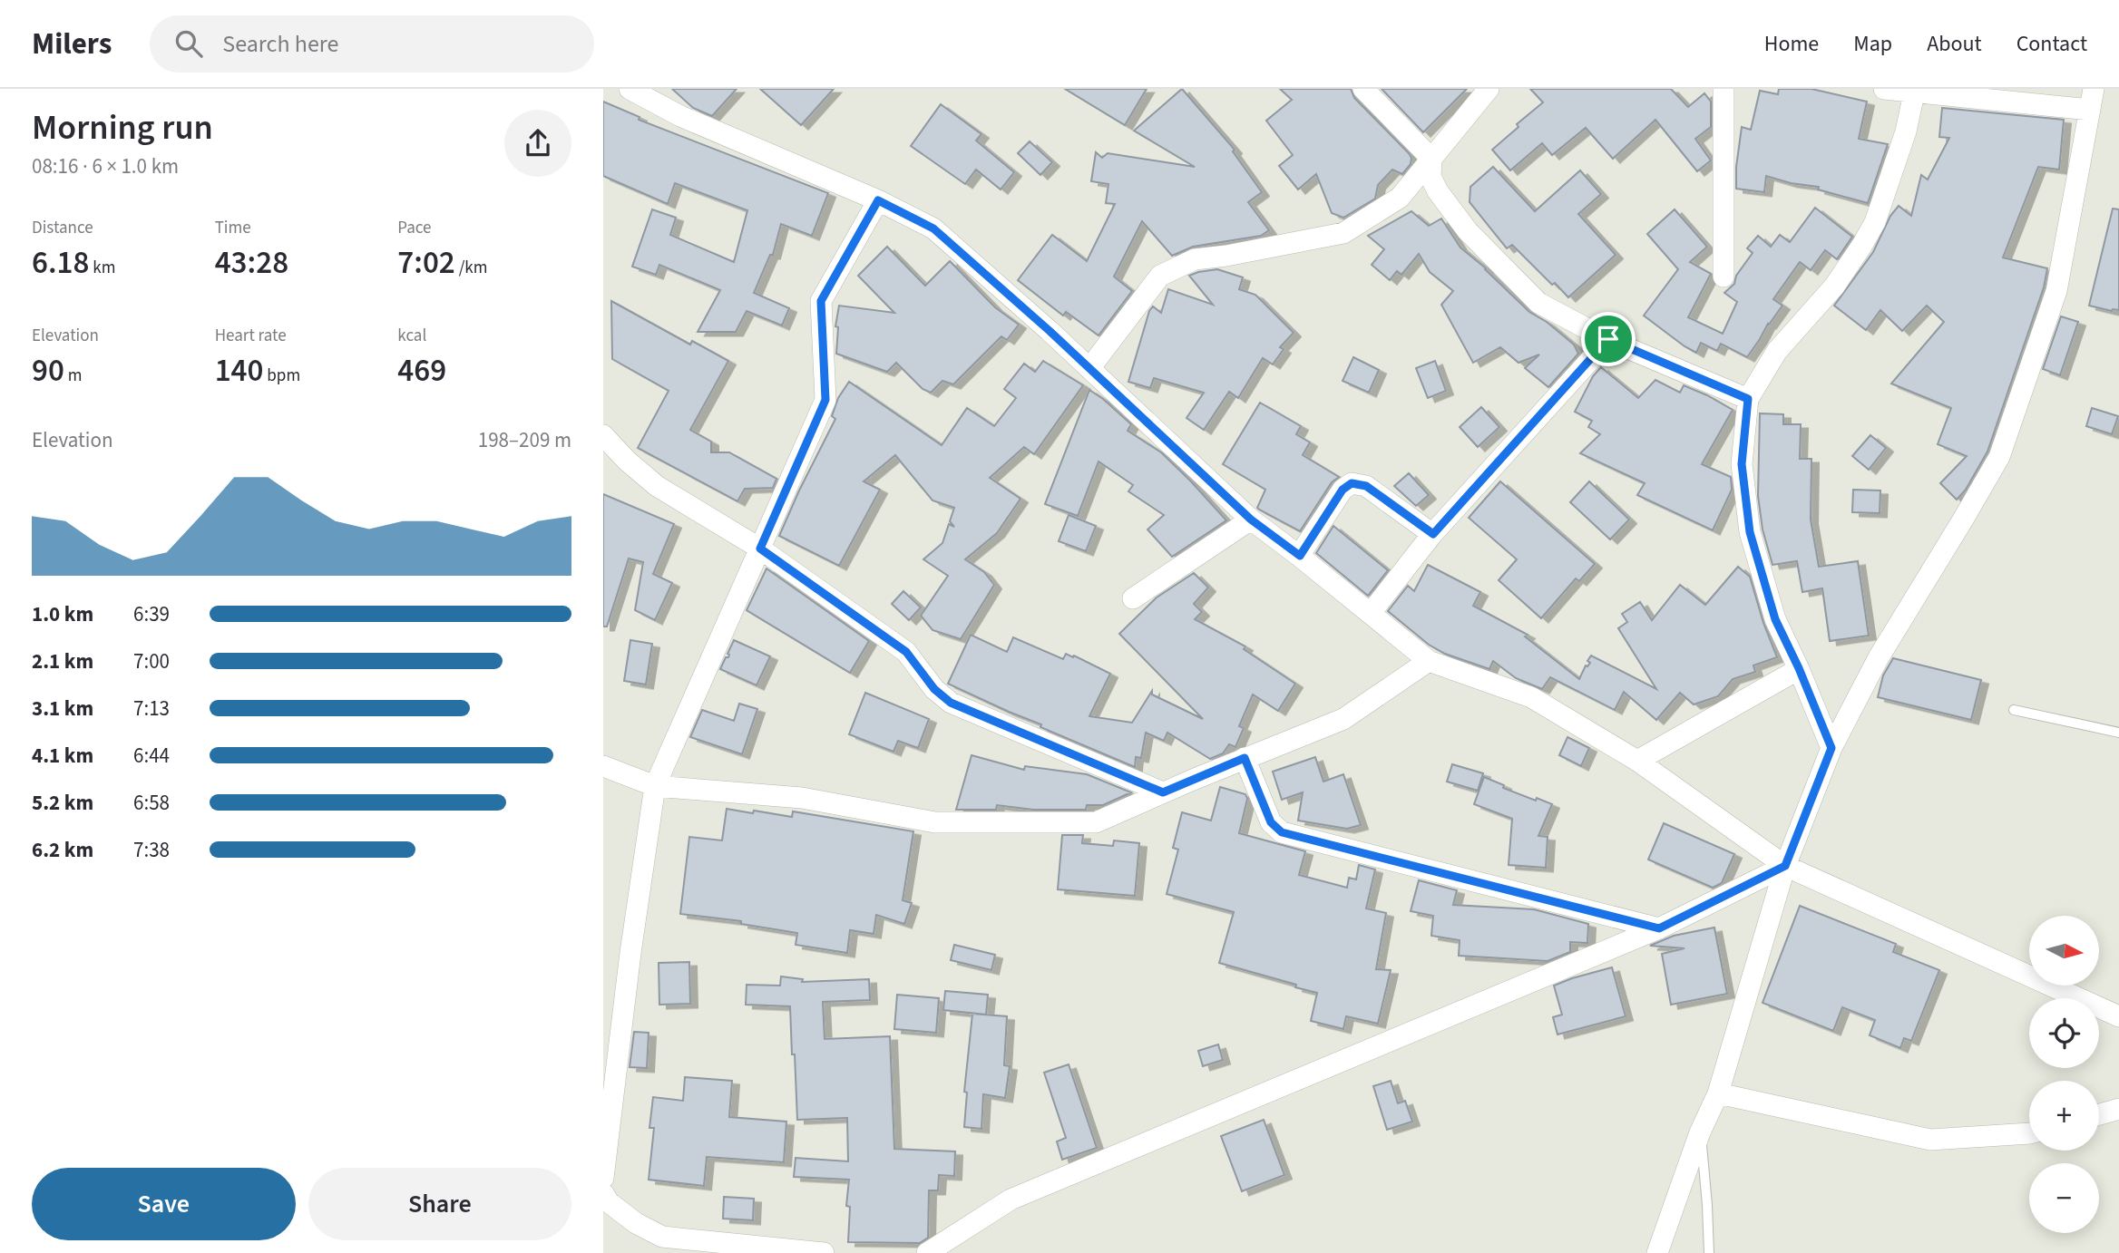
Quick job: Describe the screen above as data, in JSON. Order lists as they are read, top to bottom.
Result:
{
  "north": "right",
  "page": {
    "header": "Milers",
    "search": "Search here",
    "nav": [
      "Home",
      "Map",
      "About",
      "Contact"
    ],
    "heading": ["Morning run", "08:16 · 6 × 1.0 km"],
    "stats": [
      ["Distance", "6.18 km"],
      ["Time", "43:28"],
      ["Pace", "7:02 /km"],
      ["Elevation", "90 m"],
      ["Heart rate", "140 bpm"],
      ["kcal", "469"]
    ],
    "chart": ["Elevation", "198–209 m"],
    "list": [
      {
        "name": "1.0 km",
        "note": "6:39"
      },
      {
        "name": "2.1 km",
        "note": "7:00"
      },
      {
        "name": "3.1 km",
        "note": "7:13"
      },
      {
        "name": "4.1 km",
        "note": "6:44"
      },
      {
        "name": "5.2 km",
        "note": "6:58"
      },
      {
        "name": "6.2 km",
        "note": "7:38"
      }
    ],
    "map_buttons": ["+", "−"],
    "buttons": ["Save", "Share"]
  }
}
